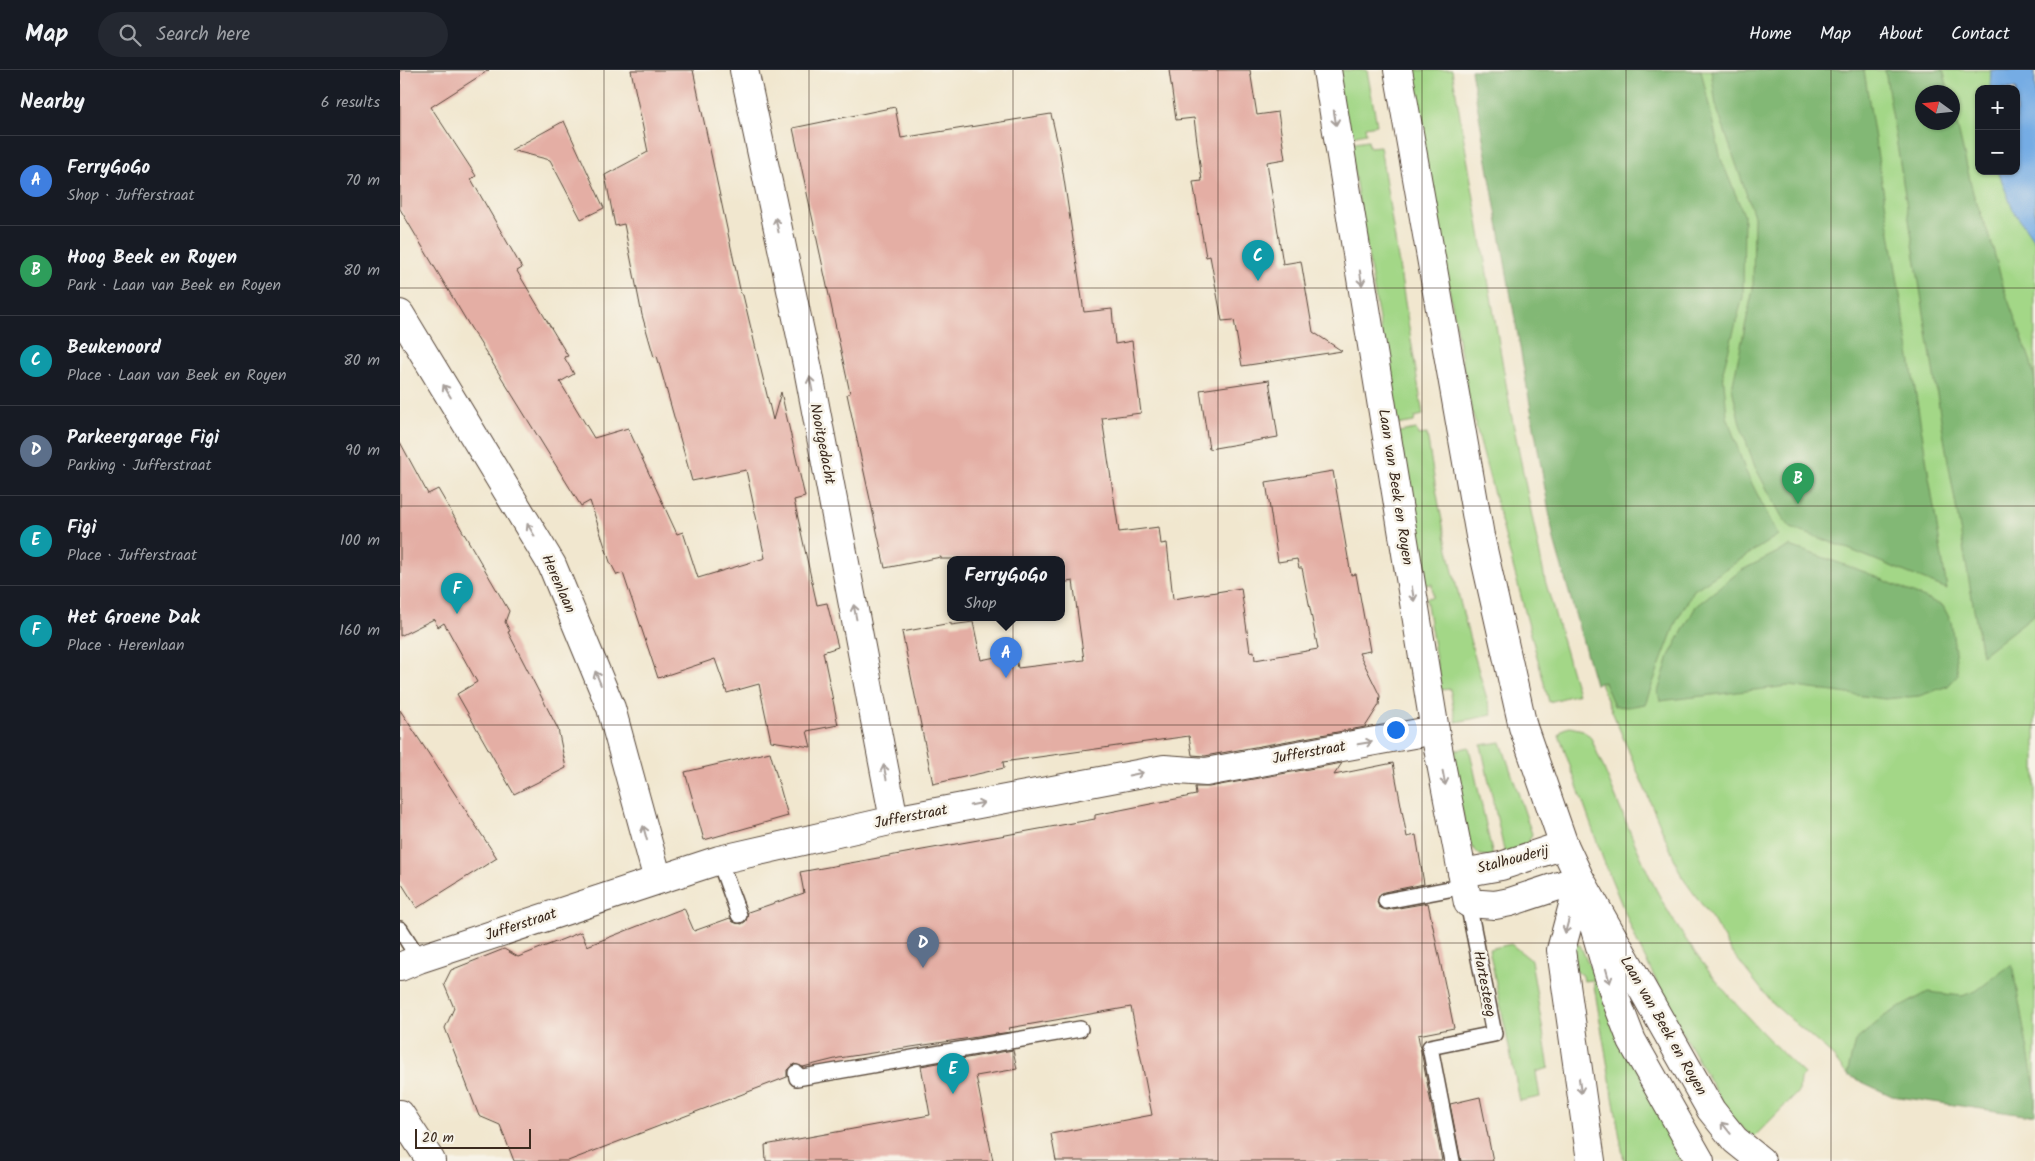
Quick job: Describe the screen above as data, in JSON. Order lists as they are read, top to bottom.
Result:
{
  "streets": {
    "street": [
      "Nooitgedacht",
      "Laan van Beek en Royen",
      "Herenlaan",
      "Jufferstraat",
      "Stalhouderij"
    ],
    "lane": ["Hartesteeg"]
  },
  "crossings": [
    ["Nooitgedacht", "Jufferstraat"],
    ["Laan van Beek en Royen", "Jufferstraat"],
    ["Laan van Beek en Royen", "Stalhouderij"],
    ["Laan van Beek en Royen", "Hartesteeg"],
    ["Herenlaan", "Jufferstraat"],
    ["Stalhouderij", "Hartesteeg"]
  ],
  "one_way": ["Nooitgedacht", "Herenlaan", "Jufferstraat"],
  "scale_bar": "20 m",
  "north": "left",
  "page": {
    "header": "Map",
    "search": "Search here",
    "nav": [
      "Home",
      "Map",
      "About",
      "Contact"
    ],
    "heading": ["Nearby", "6 results"],
    "map_buttons": ["+", "−"],
    "list": [
      {
        "mark": "A",
        "name": "FerryGoGo",
        "note": "Shop · Jufferstraat",
        "value": "70 m"
      },
      {
        "mark": "B",
        "name": "Hoog Beek en Royen",
        "note": "Park · Laan van Beek en Royen",
        "value": "80 m"
      },
      {
        "mark": "C",
        "name": "Beukenoord",
        "note": "Place · Laan van Beek en Royen",
        "value": "80 m"
      },
      {
        "mark": "D",
        "name": "Parkeergarage Figi",
        "note": "Parking · Jufferstraat",
        "value": "90 m"
      },
      {
        "mark": "E",
        "name": "Figi",
        "note": "Place · Jufferstraat",
        "value": "100 m"
      },
      {
        "mark": "F",
        "name": "Het Groene Dak",
        "note": "Place · Herenlaan",
        "value": "160 m"
      }
    ],
    "pins": [
      "C",
      "B",
      "F",
      "A",
      "D",
      "E"
    ],
    "popup": ["FerryGoGo", "Shop"],
    "scale": "20 m"
  }
}
